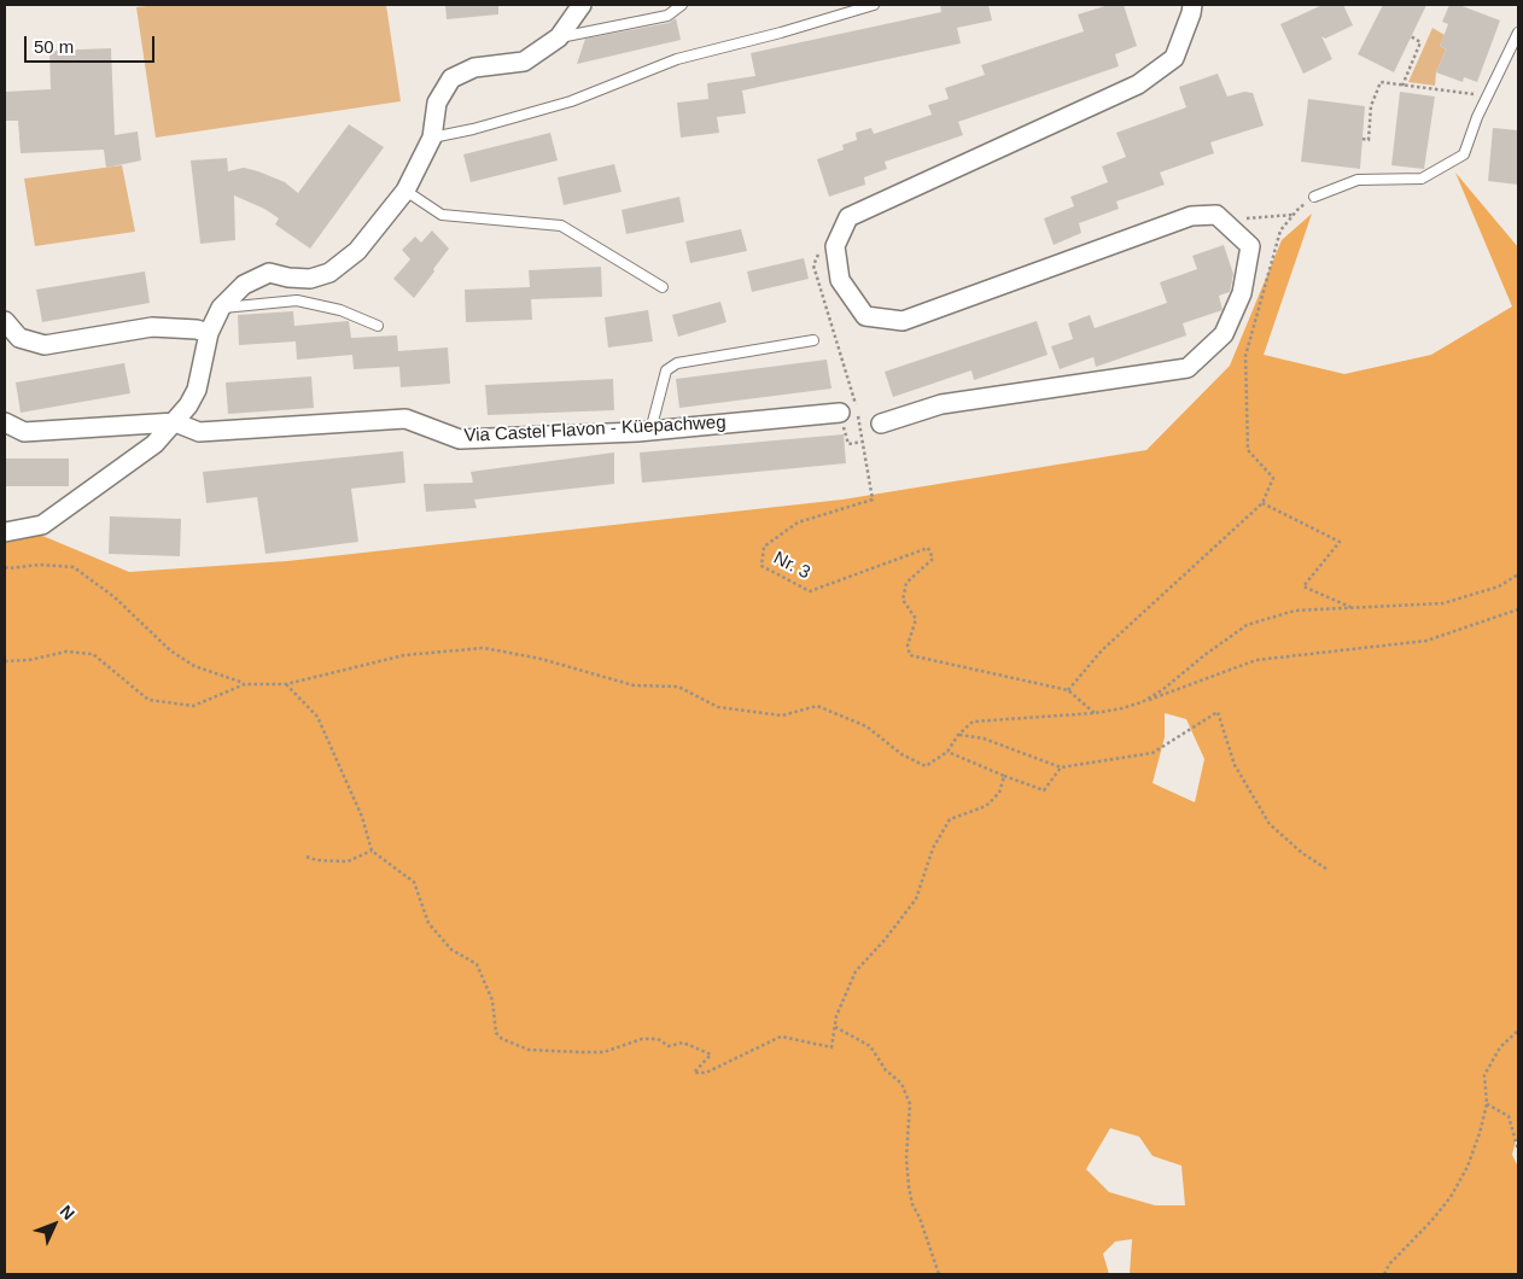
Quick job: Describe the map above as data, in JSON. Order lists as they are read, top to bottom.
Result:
{
  "streets": {
    "street": ["Via Castel Flavon - Küepachweg"],
    "path": ["Nr. 3"]
  },
  "scale_bar": "50 m",
  "north": "top right"
}
